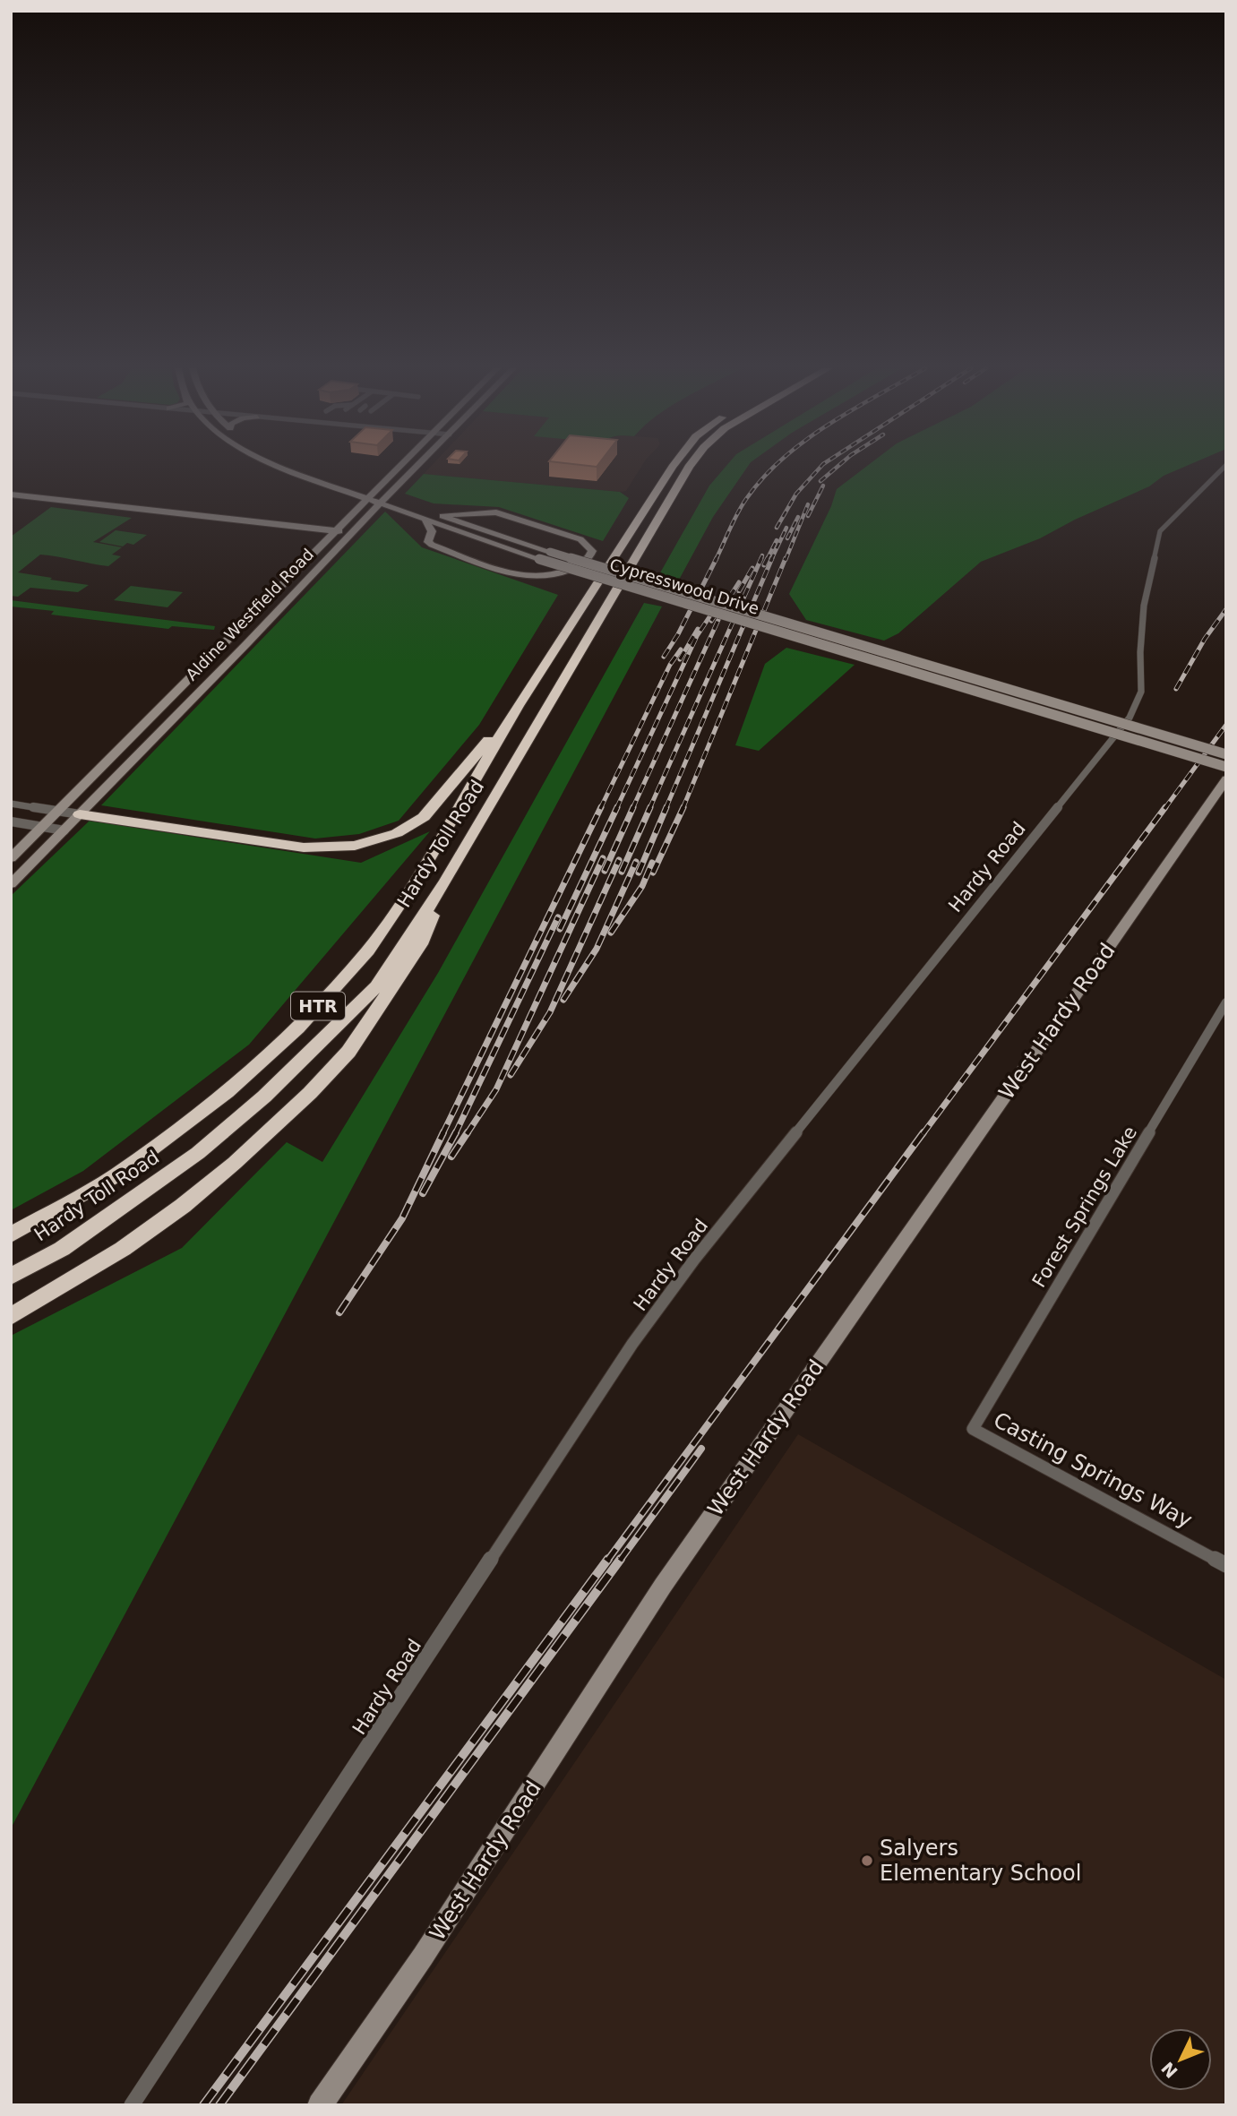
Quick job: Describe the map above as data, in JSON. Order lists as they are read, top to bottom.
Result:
{
  "streets": {
    "highway": ["Hardy Toll Road", "HTR"],
    "main road": ["Cypresswood Drive", "Aldine Westfield Road", "West Hardy Road"],
    "street": ["Hardy Road", "Forest Springs Lake", "Casting Springs Way"]
  },
  "crossings": [
    ["Cypresswood Drive", "Aldine Westfield Road"],
    ["Forest Springs Lake", "Casting Springs Way"]
  ],
  "places": ["Salyers Elementary School"],
  "north": "bottom left"
}
